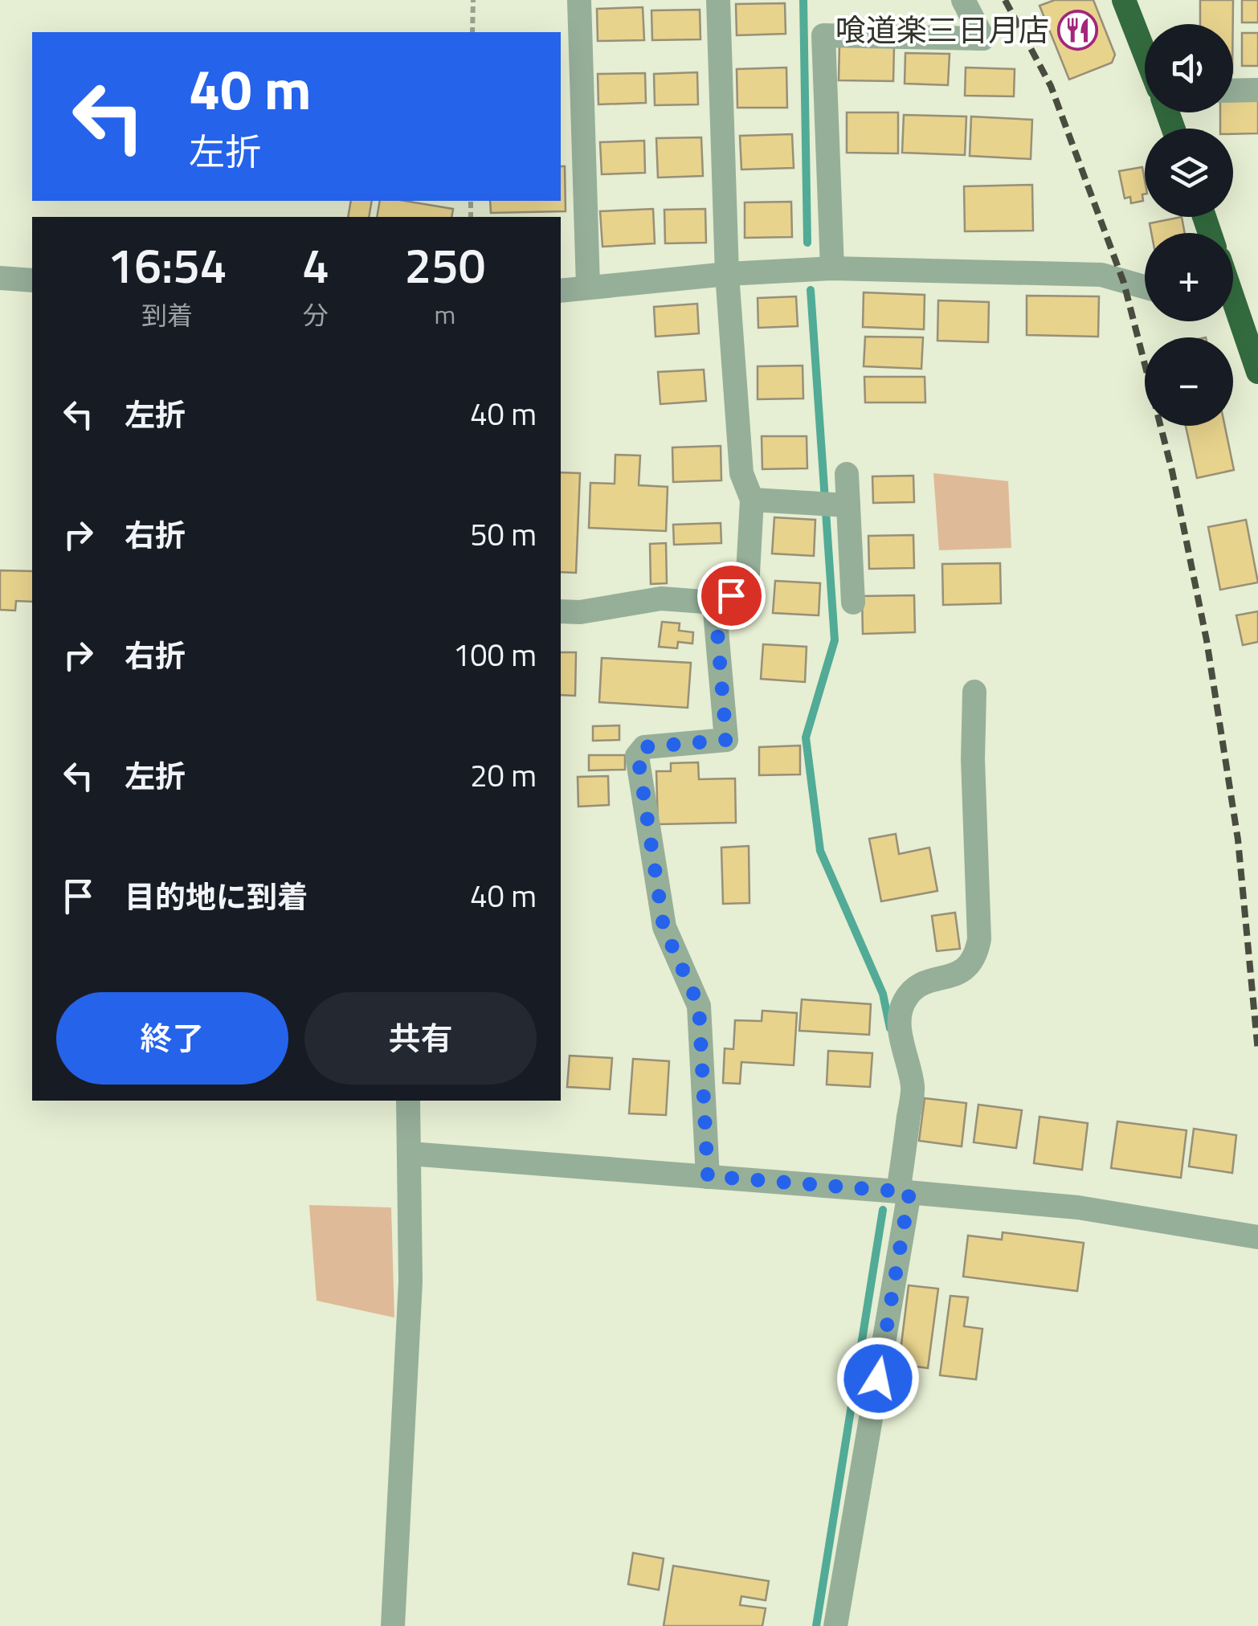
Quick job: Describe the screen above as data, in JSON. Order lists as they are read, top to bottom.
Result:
{
  "places": {
    "restaurant": ["喰道楽三日月店"]
  },
  "page": {
    "map_buttons": ["+", "−"],
    "turn": ["40 m", "左折"],
    "eta": [
      "16:54",
      "到着",
      "4",
      "分",
      "250",
      "m"
    ],
    "list": [
      {
        "name": "左折",
        "value": "40 m"
      },
      {
        "name": "右折",
        "value": "50 m"
      },
      {
        "name": "右折",
        "value": "100 m"
      },
      {
        "name": "左折",
        "value": "20 m"
      },
      {
        "name": "目的地に到着",
        "value": "40 m"
      }
    ],
    "buttons": ["終了", "共有"]
  }
}
